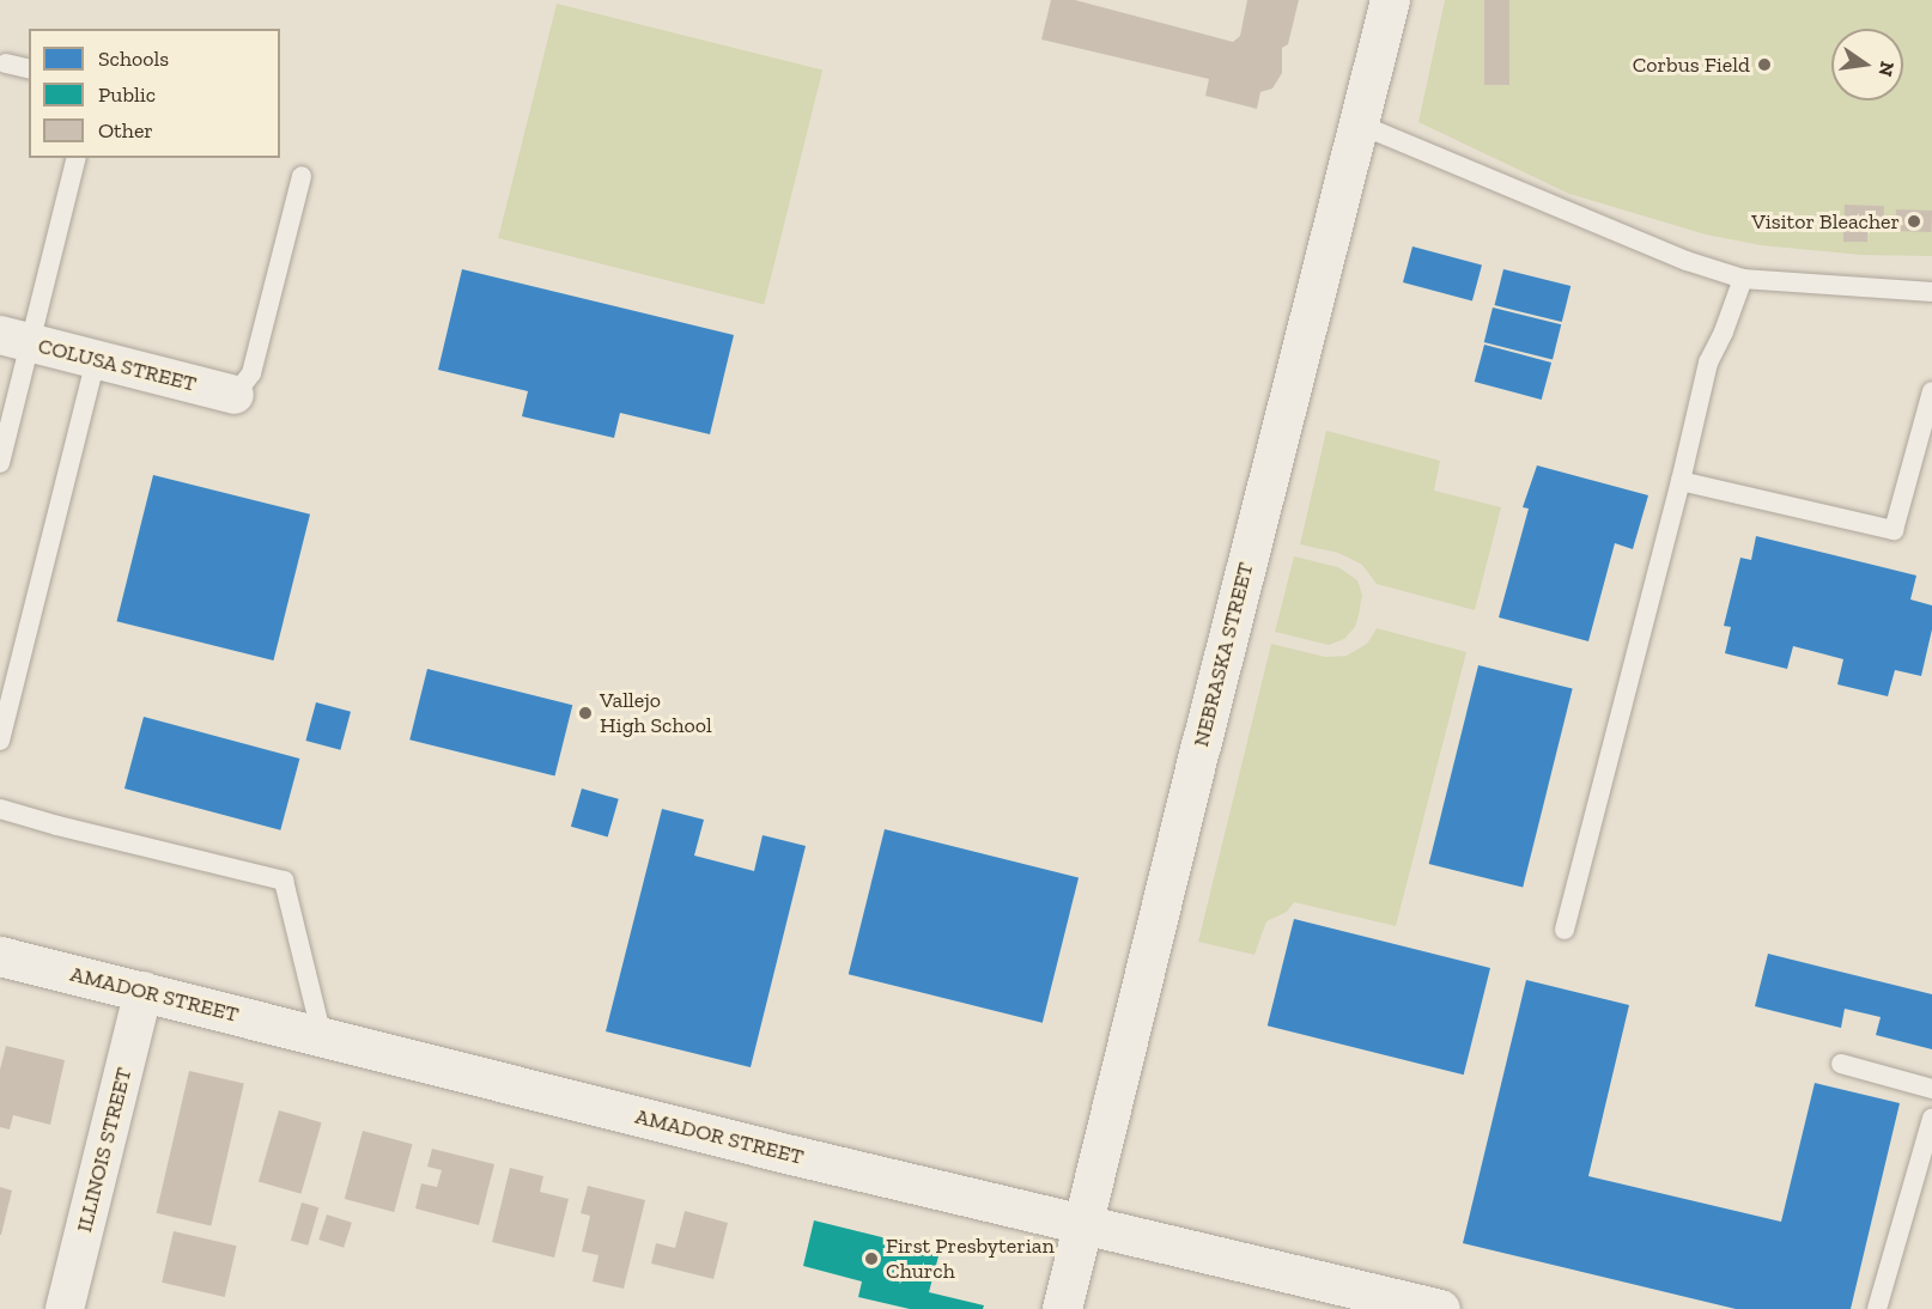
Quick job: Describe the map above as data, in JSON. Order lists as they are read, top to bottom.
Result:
{
  "streets": {
    "street": [
      "COLUSA STREET",
      "NEBRASKA STREET",
      "AMADOR STREET",
      "ILLINOIS STREET"
    ]
  },
  "crossings": [
    ["NEBRASKA STREET", "AMADOR STREET"],
    ["AMADOR STREET", "ILLINOIS STREET"]
  ],
  "places": [
    "Corbus Field",
    "Visitor Bleacher",
    "Vallejo High School",
    "First Presbyterian Church"
  ],
  "legend": ["Schools", "Public", "Other"],
  "north": "right"
}
